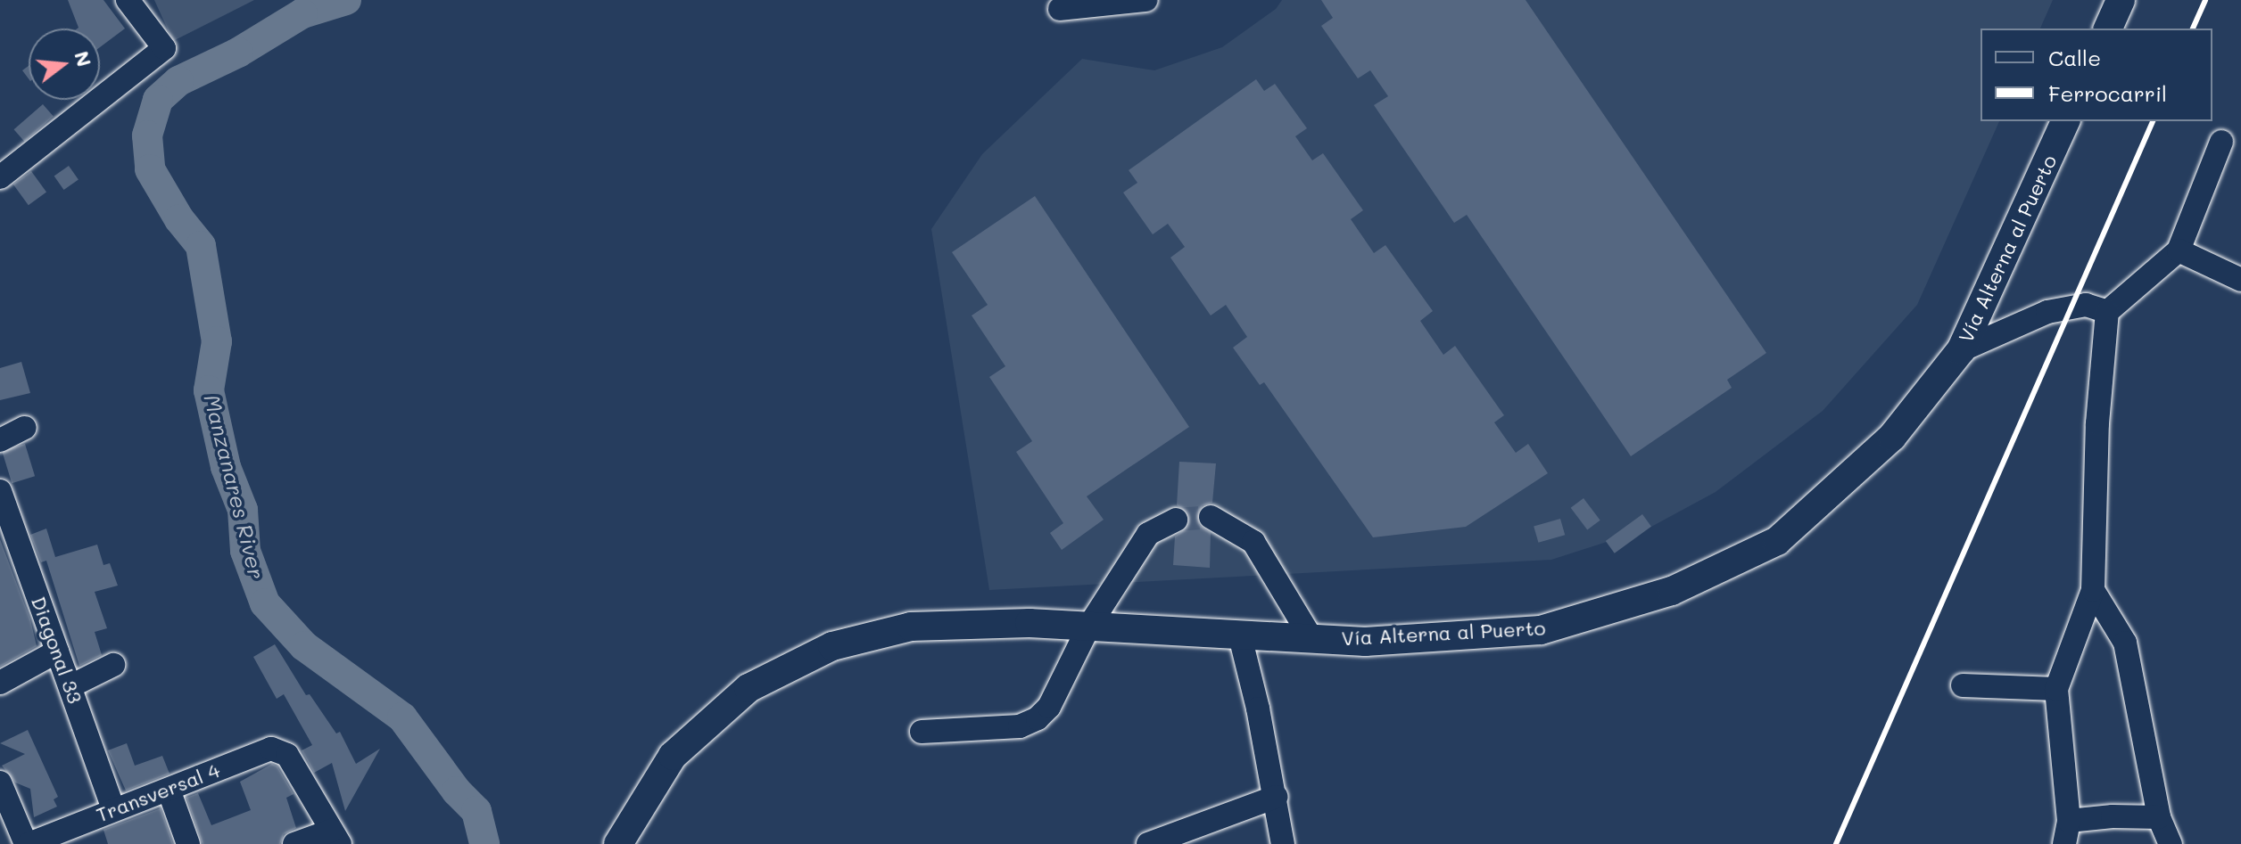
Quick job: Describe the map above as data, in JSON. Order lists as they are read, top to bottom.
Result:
{
  "streets": {
    "main road": ["Vía Alterna al Puerto"],
    "street": ["Diagonal 33", "Transversal 4"]
  },
  "crossings": [
    ["Diagonal 33", "Transversal 4"]
  ],
  "water": ["Manzanares River"],
  "legend": ["Calle", "Ferrocarril"],
  "north": "right"
}
